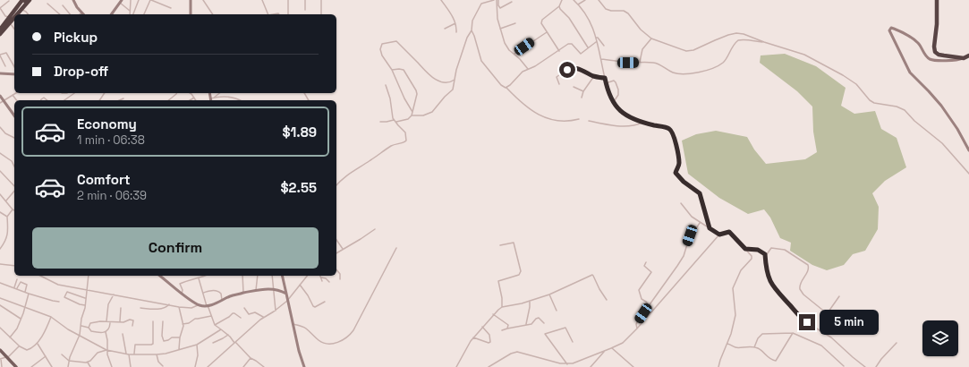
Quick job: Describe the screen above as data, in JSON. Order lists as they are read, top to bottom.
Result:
{
  "page": {
    "banner": ["Pickup", "Drop-off"],
    "list": [
      {
        "name": "Economy",
        "note": "1 min · 06:38",
        "value": "$1.89"
      },
      {
        "name": "Comfort",
        "note": "2 min · 06:39",
        "value": "$2.55"
      }
    ],
    "buttons": "Confirm",
    "bubble": "5 min"
  }
}
